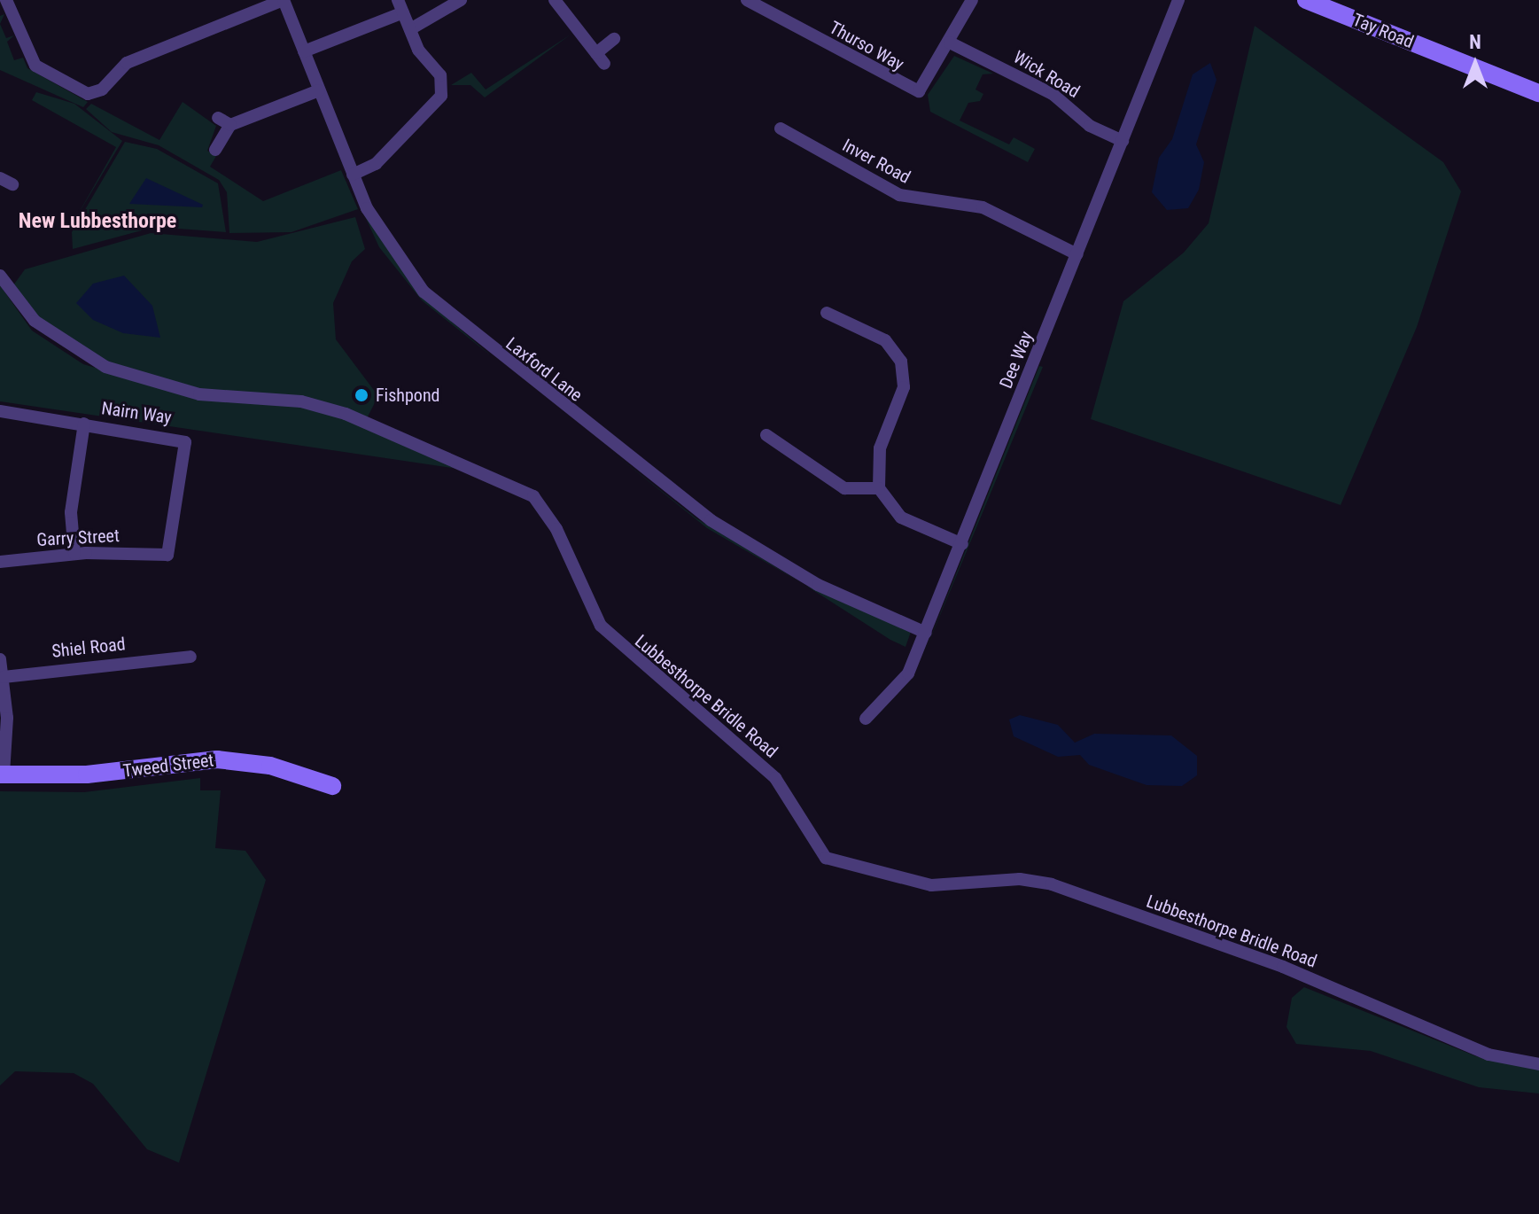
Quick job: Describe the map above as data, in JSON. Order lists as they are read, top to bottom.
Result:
{
  "streets": {
    "street": [
      "Tay Road",
      "Thurso Way",
      "Wick Road",
      "Inver Road",
      "Dee Way",
      "Laxford Lane",
      "Nairn Way",
      "Garry Street",
      "Shiel Road",
      "Lubbesthorpe Bridle Road",
      "Tweed Street"
    ]
  },
  "crossings": [
    ["Thurso Way", "Wick Road"],
    ["Wick Road", "Dee Way"],
    ["Inver Road", "Dee Way"],
    ["Dee Way", "Laxford Lane"],
    ["Nairn Way", "Garry Street"]
  ],
  "districts": ["New Lubbesthorpe"],
  "places": ["Fishpond"],
  "north": "top"
}
